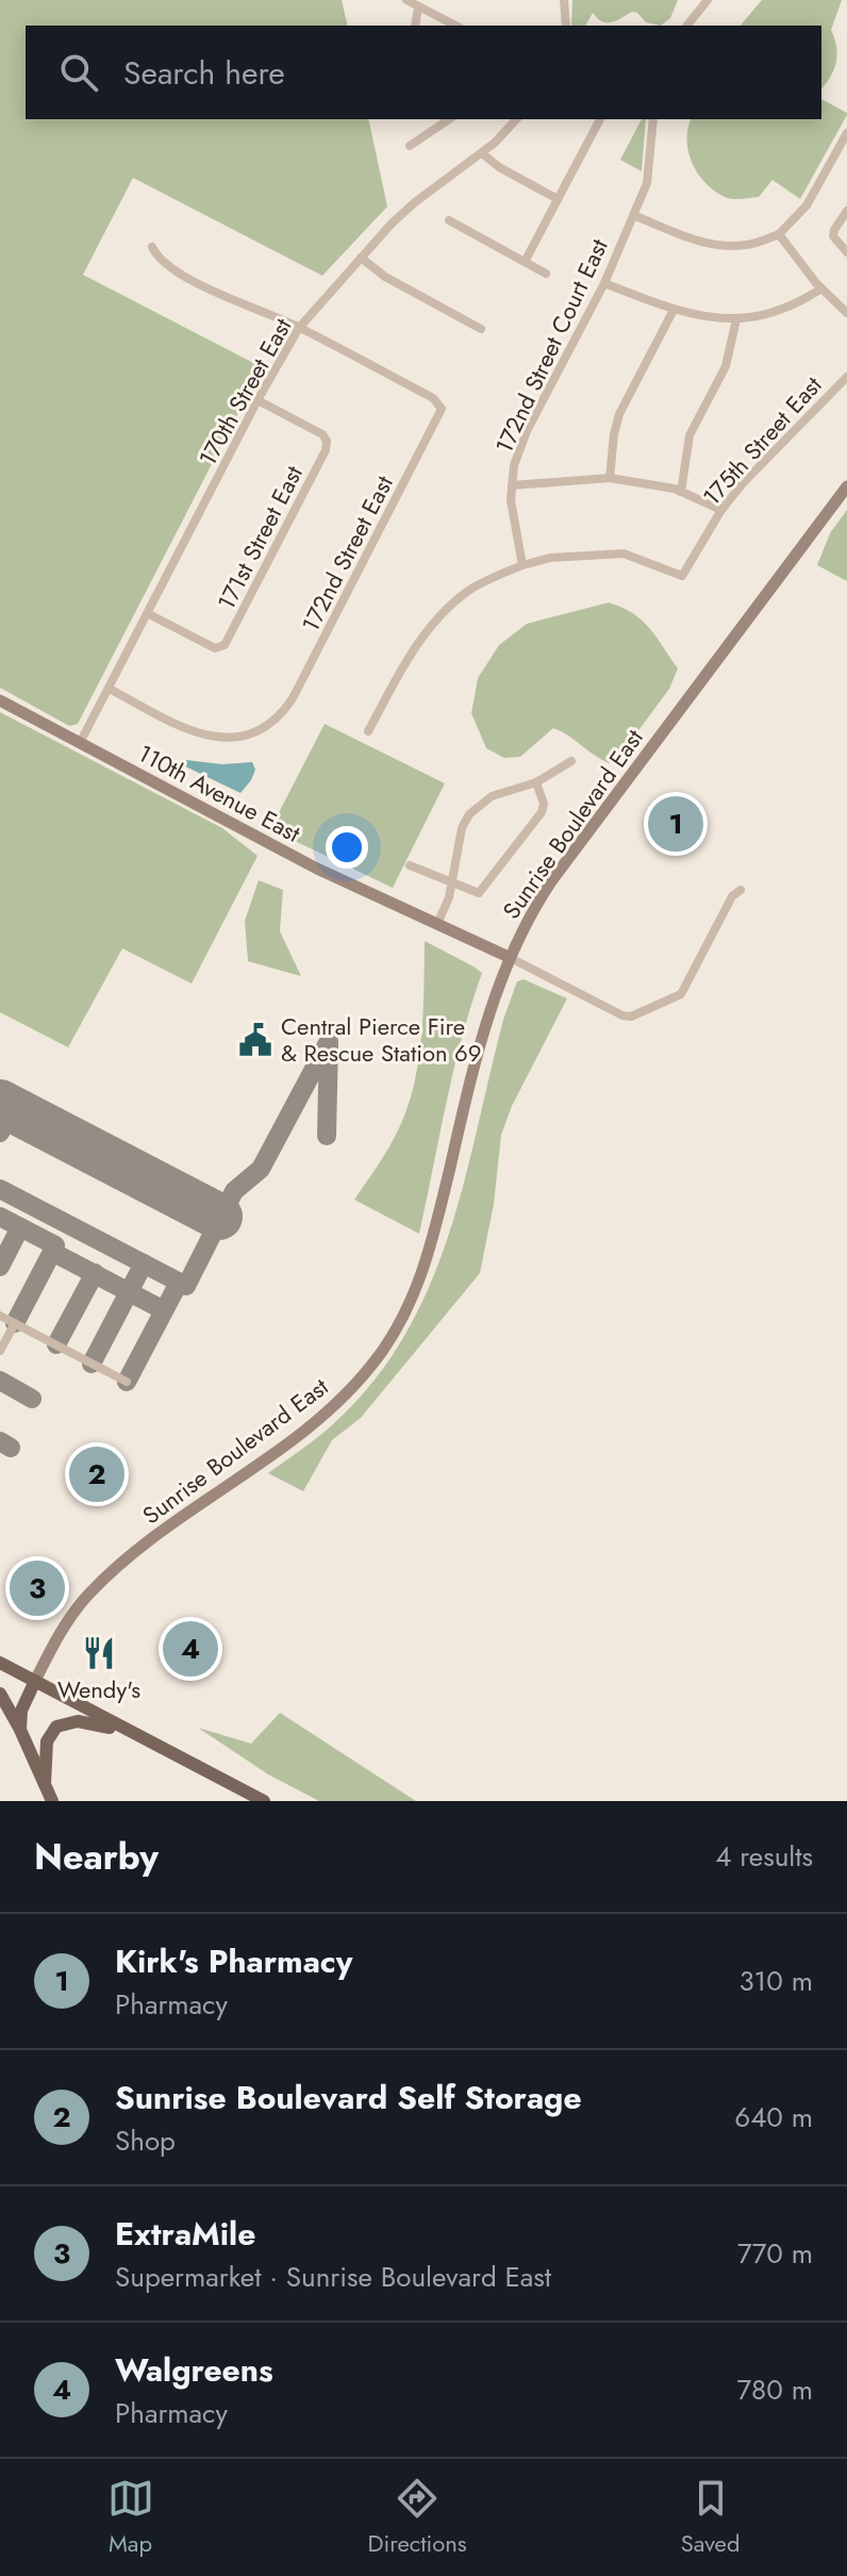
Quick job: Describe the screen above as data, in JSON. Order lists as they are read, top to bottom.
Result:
{
  "streets": {
    "main road": ["110th Avenue East", "Sunrise Boulevard East"],
    "street": [
      "172nd Street Court East",
      "170th Street East",
      "175th Street East",
      "171st Street East",
      "172nd Street East"
    ]
  },
  "crossings": [
    ["172nd Street Court East", "175th Street East"],
    ["170th Street East", "171st Street East"],
    ["170th Street East", "172nd Street East"],
    ["170th Street East", "110th Avenue East"],
    ["110th Avenue East", "Sunrise Boulevard East"]
  ],
  "places": {
    "public building": ["Central Pierce Fire & Rescue Station 69"],
    "restaurant": ["Wendy's"]
  },
  "page": {
    "search": "Search here",
    "pins": [
      "1",
      "2",
      "3",
      "4"
    ],
    "heading": ["Nearby", "4 results"],
    "list": [
      {
        "mark": "1",
        "name": "Kirk's Pharmacy",
        "note": "Pharmacy",
        "value": "310 m"
      },
      {
        "mark": "2",
        "name": "Sunrise Boulevard Self Storage",
        "note": "Shop",
        "value": "640 m"
      },
      {
        "mark": "3",
        "name": "ExtraMile",
        "note": "Supermarket · Sunrise Boulevard East",
        "value": "770 m"
      },
      {
        "mark": "4",
        "name": "Walgreens",
        "note": "Pharmacy",
        "value": "780 m"
      }
    ],
    "nav": ["Map", "Directions", "Saved"]
  }
}
